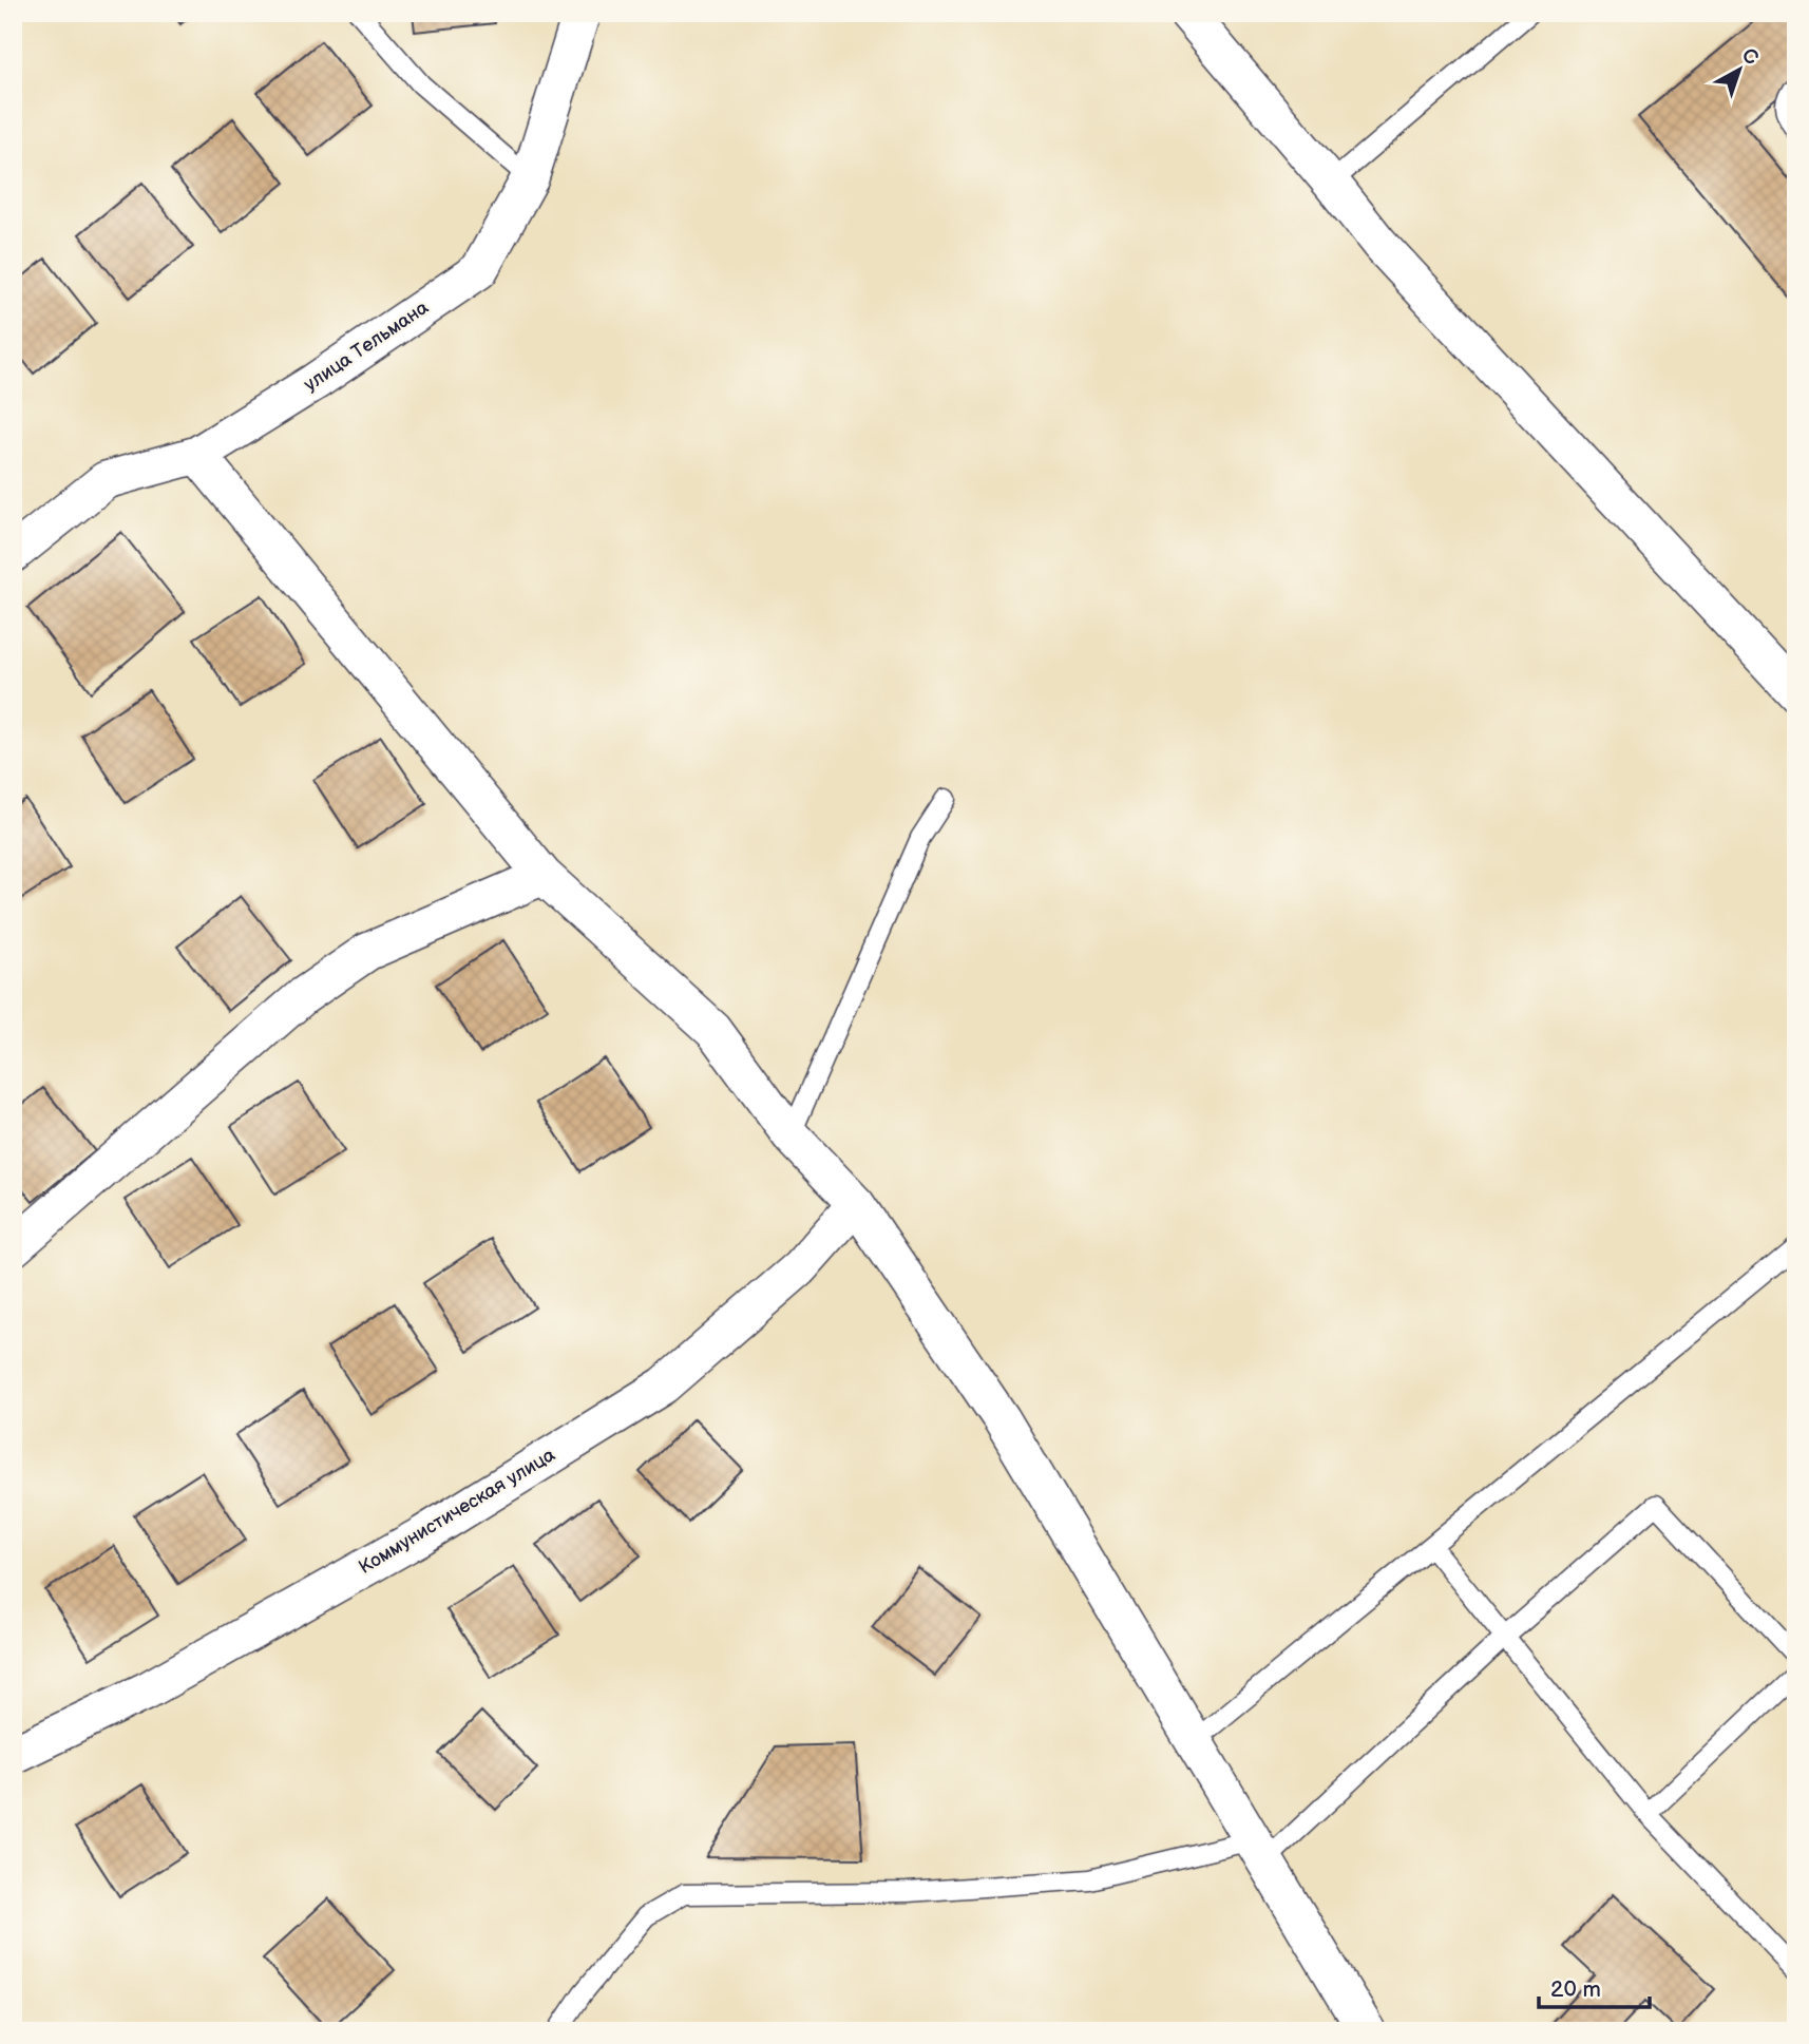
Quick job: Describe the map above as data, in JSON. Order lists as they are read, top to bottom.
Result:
{
  "streets": {
    "street": ["улица Тельмана", "Коммунистическая улица"]
  },
  "scale_bar": "20 m",
  "north": "top right"
}
